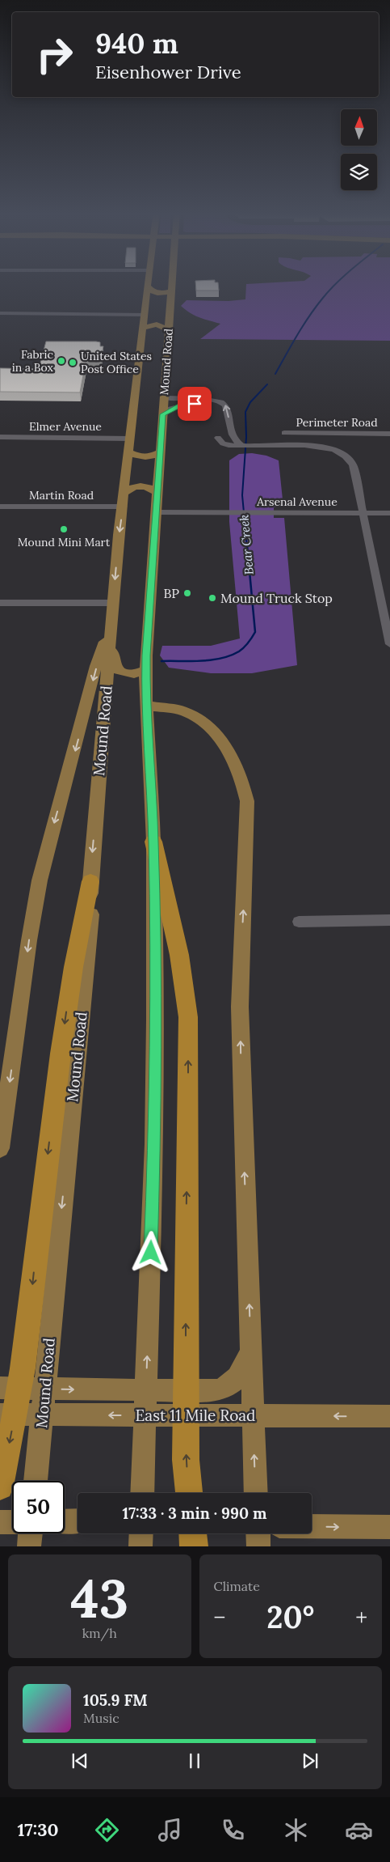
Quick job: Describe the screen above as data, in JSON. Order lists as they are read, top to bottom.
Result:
{
  "streets": {
    "main road": ["Mound Road", "East 11 Mile Road"],
    "street": [
      "Perimeter Road",
      "Elmer Avenue",
      "Martin Road",
      "Arsenal Avenue"
    ]
  },
  "crossings": [
    ["Mound Road", "Elmer Avenue"],
    ["Mound Road", "Martin Road"],
    ["Mound Road", "Arsenal Avenue"]
  ],
  "water": ["Bear Creek"],
  "places": [
    "Fabric in a Box",
    "United States Post Office",
    "Mound Mini Mart",
    "BP",
    "Mound Truck Stop"
  ],
  "north": "top",
  "page": {
    "turn": ["940 m", "Eisenhower Drive"],
    "limit": "50",
    "trip": "17:33 · 3 min · 990 m",
    "tile": [
      ["43", "km/h"],
      "Climate"
    ],
    "heat": ["−", "20°", "+"],
    "song": ["105.9 FM", "Music"],
    "tabs": "17:30"
  }
}
